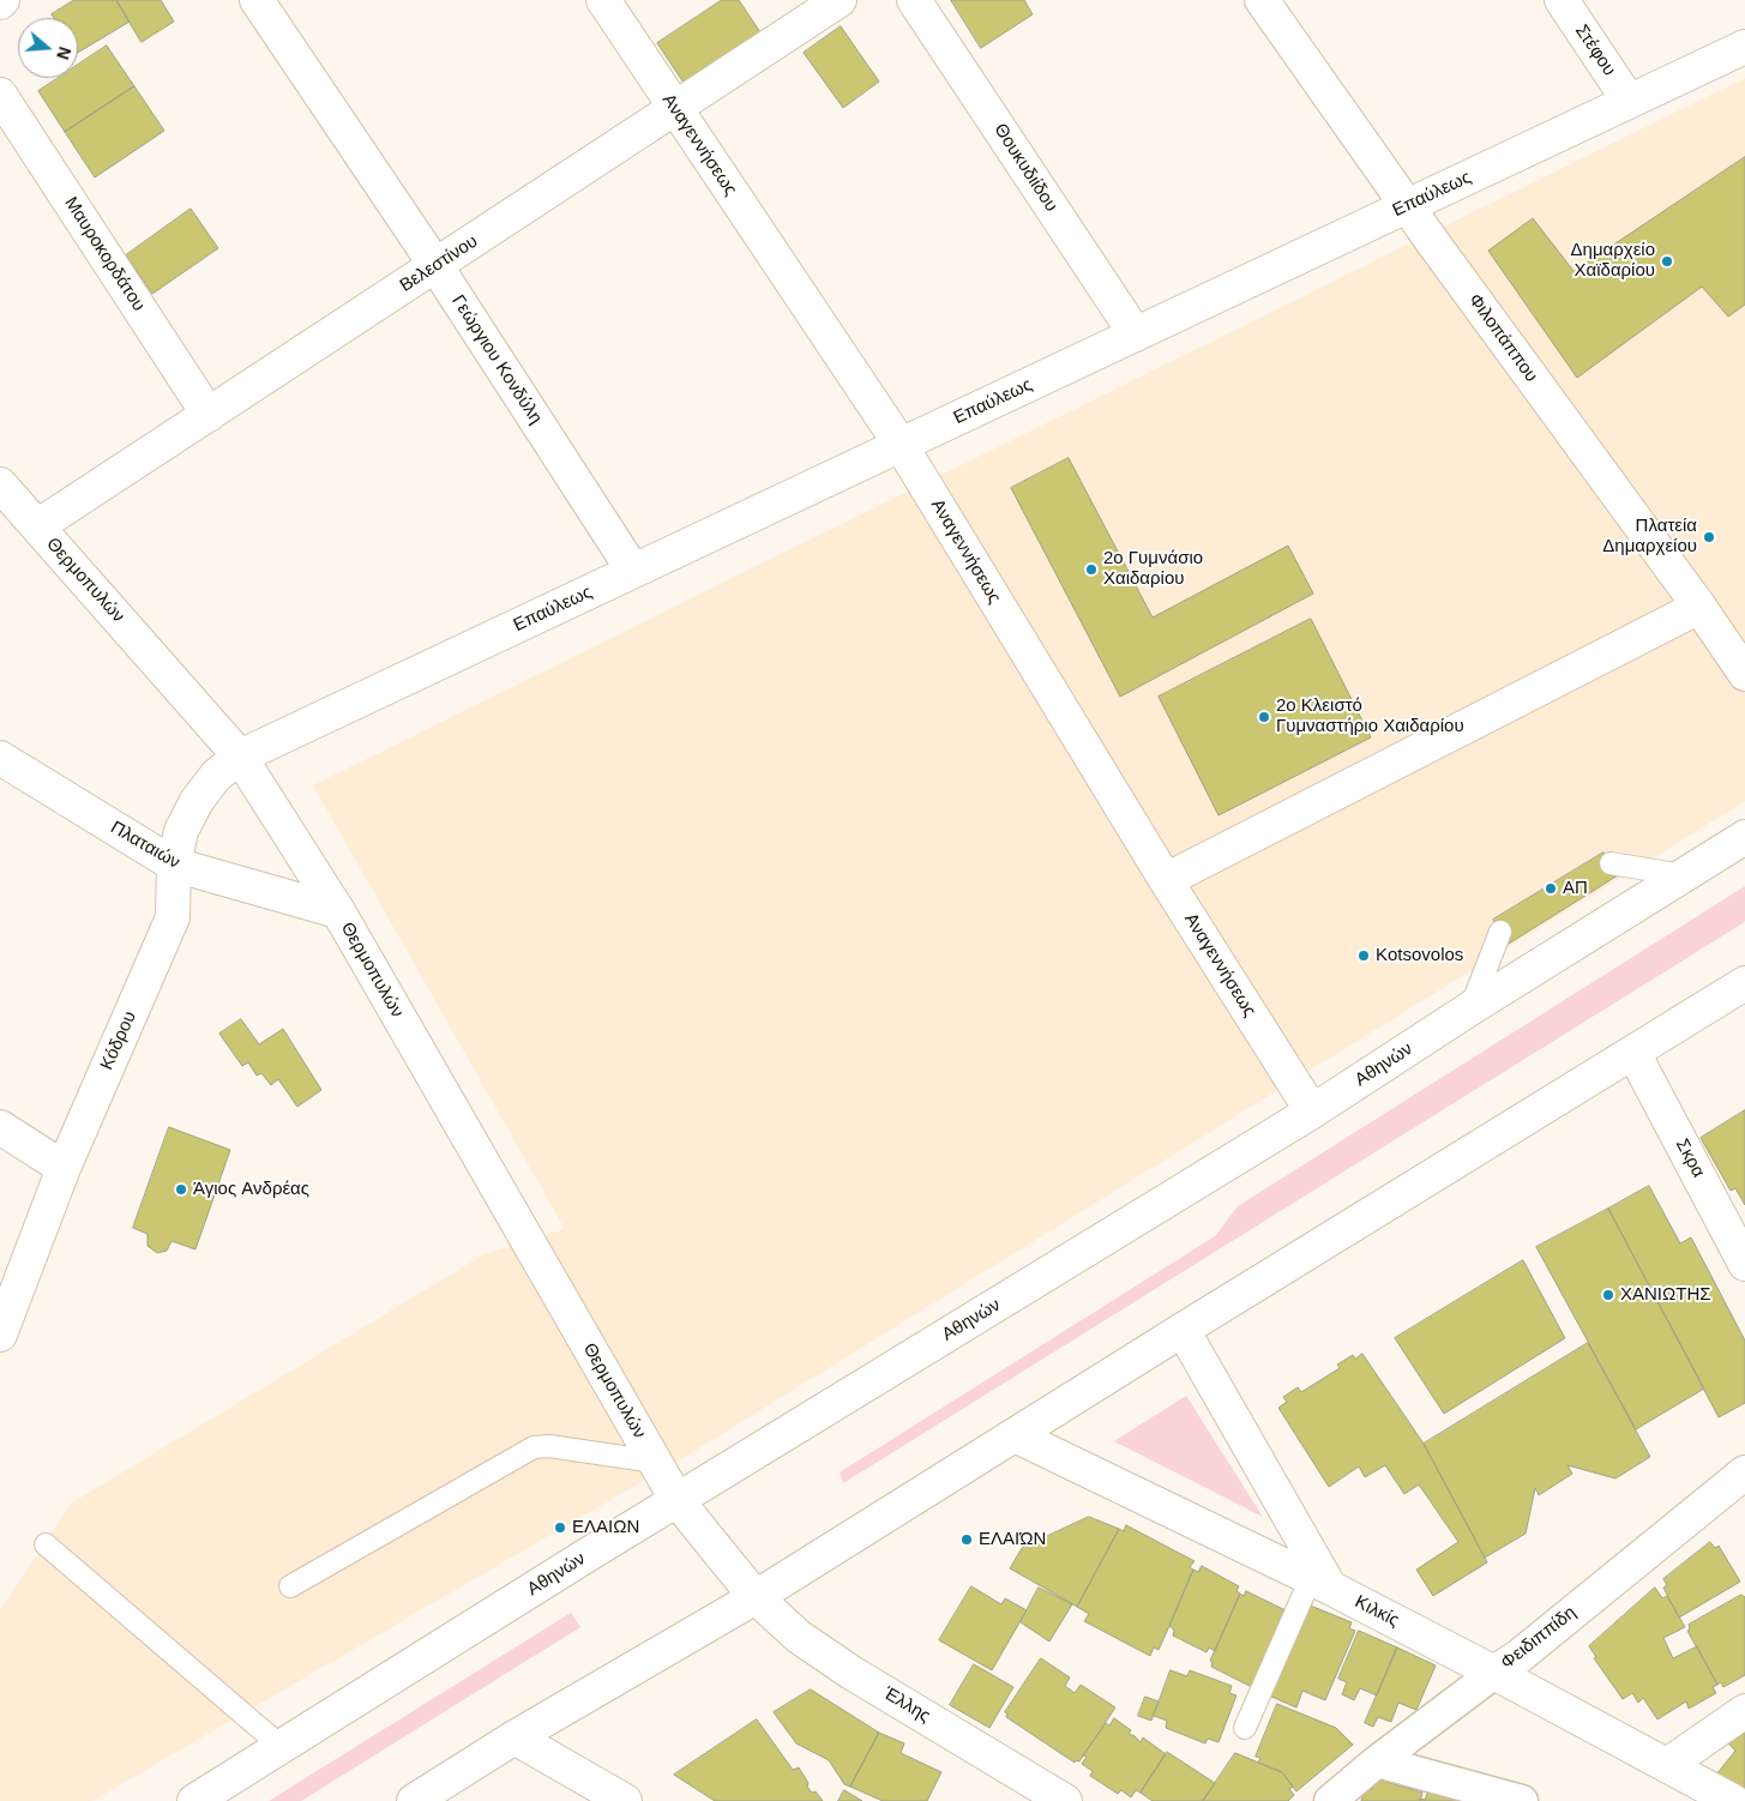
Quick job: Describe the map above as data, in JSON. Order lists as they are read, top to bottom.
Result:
{
  "streets": {
    "main road": [
      "Στέφου",
      "Αναγεννήσεως",
      "Θουκυδιίδου",
      "Επαύλεως",
      "Μαυροκορδάτου",
      "Βελεστίνου",
      "Φιλοπάππου",
      "Γεώργιου Κονδύλη",
      "Θερμοπυλών",
      "Πλαταιών",
      "Κόδρου",
      "Αθηνών",
      "Σκρα",
      "Κιλκίς",
      "Φειδιππίδη",
      "Έλλης"
    ]
  },
  "crossings": [
    ["Στέφου", "Επαύλεως"],
    ["Αναγεννήσεως", "Επαύλεως"],
    ["Αναγεννήσεως", "Βελεστίνου"],
    ["Αναγεννήσεως", "Αθηνών"],
    ["Θουκυδιίδου", "Επαύλεως"],
    ["Επαύλεως", "Φιλοπάππου"],
    ["Επαύλεως", "Γεώργιου Κονδύλη"],
    ["Επαύλεως", "Θερμοπυλών"],
    ["Επαύλεως", "Κόδρου"],
    ["Μαυροκορδάτου", "Βελεστίνου"],
    ["Βελεστίνου", "Γεώργιου Κονδύλη"],
    ["Βελεστίνου", "Θερμοπυλών"],
    ["Θερμοπυλών", "Πλαταιών"],
    ["Θερμοπυλών", "Κόδρου"],
    ["Θερμοπυλών", "Αθηνών"],
    ["Θερμοπυλών", "Έλλης"],
    ["Πλαταιών", "Κόδρου"],
    ["Αθηνών", "Έλλης"],
    ["Κιλκίς", "Φειδιππίδη"]
  ],
  "places": [
    "Δημαρχείο Χαϊδαρίου",
    "Πλατεία Δημαρχείου",
    "2ο Γυμνάσιο Χαιδαρίου",
    "2ο Κλειστό Γυμναστήριο Χαιδαρίου",
    "ΑΠ",
    "Kotsovolos",
    "Άγιος Ανδρέας",
    "ΧΑΝΙΩΤΗΣ",
    "ΕΛΑΙΩΝ",
    "ΕΛΑΙΏΝ"
  ],
  "north": "right"
}
